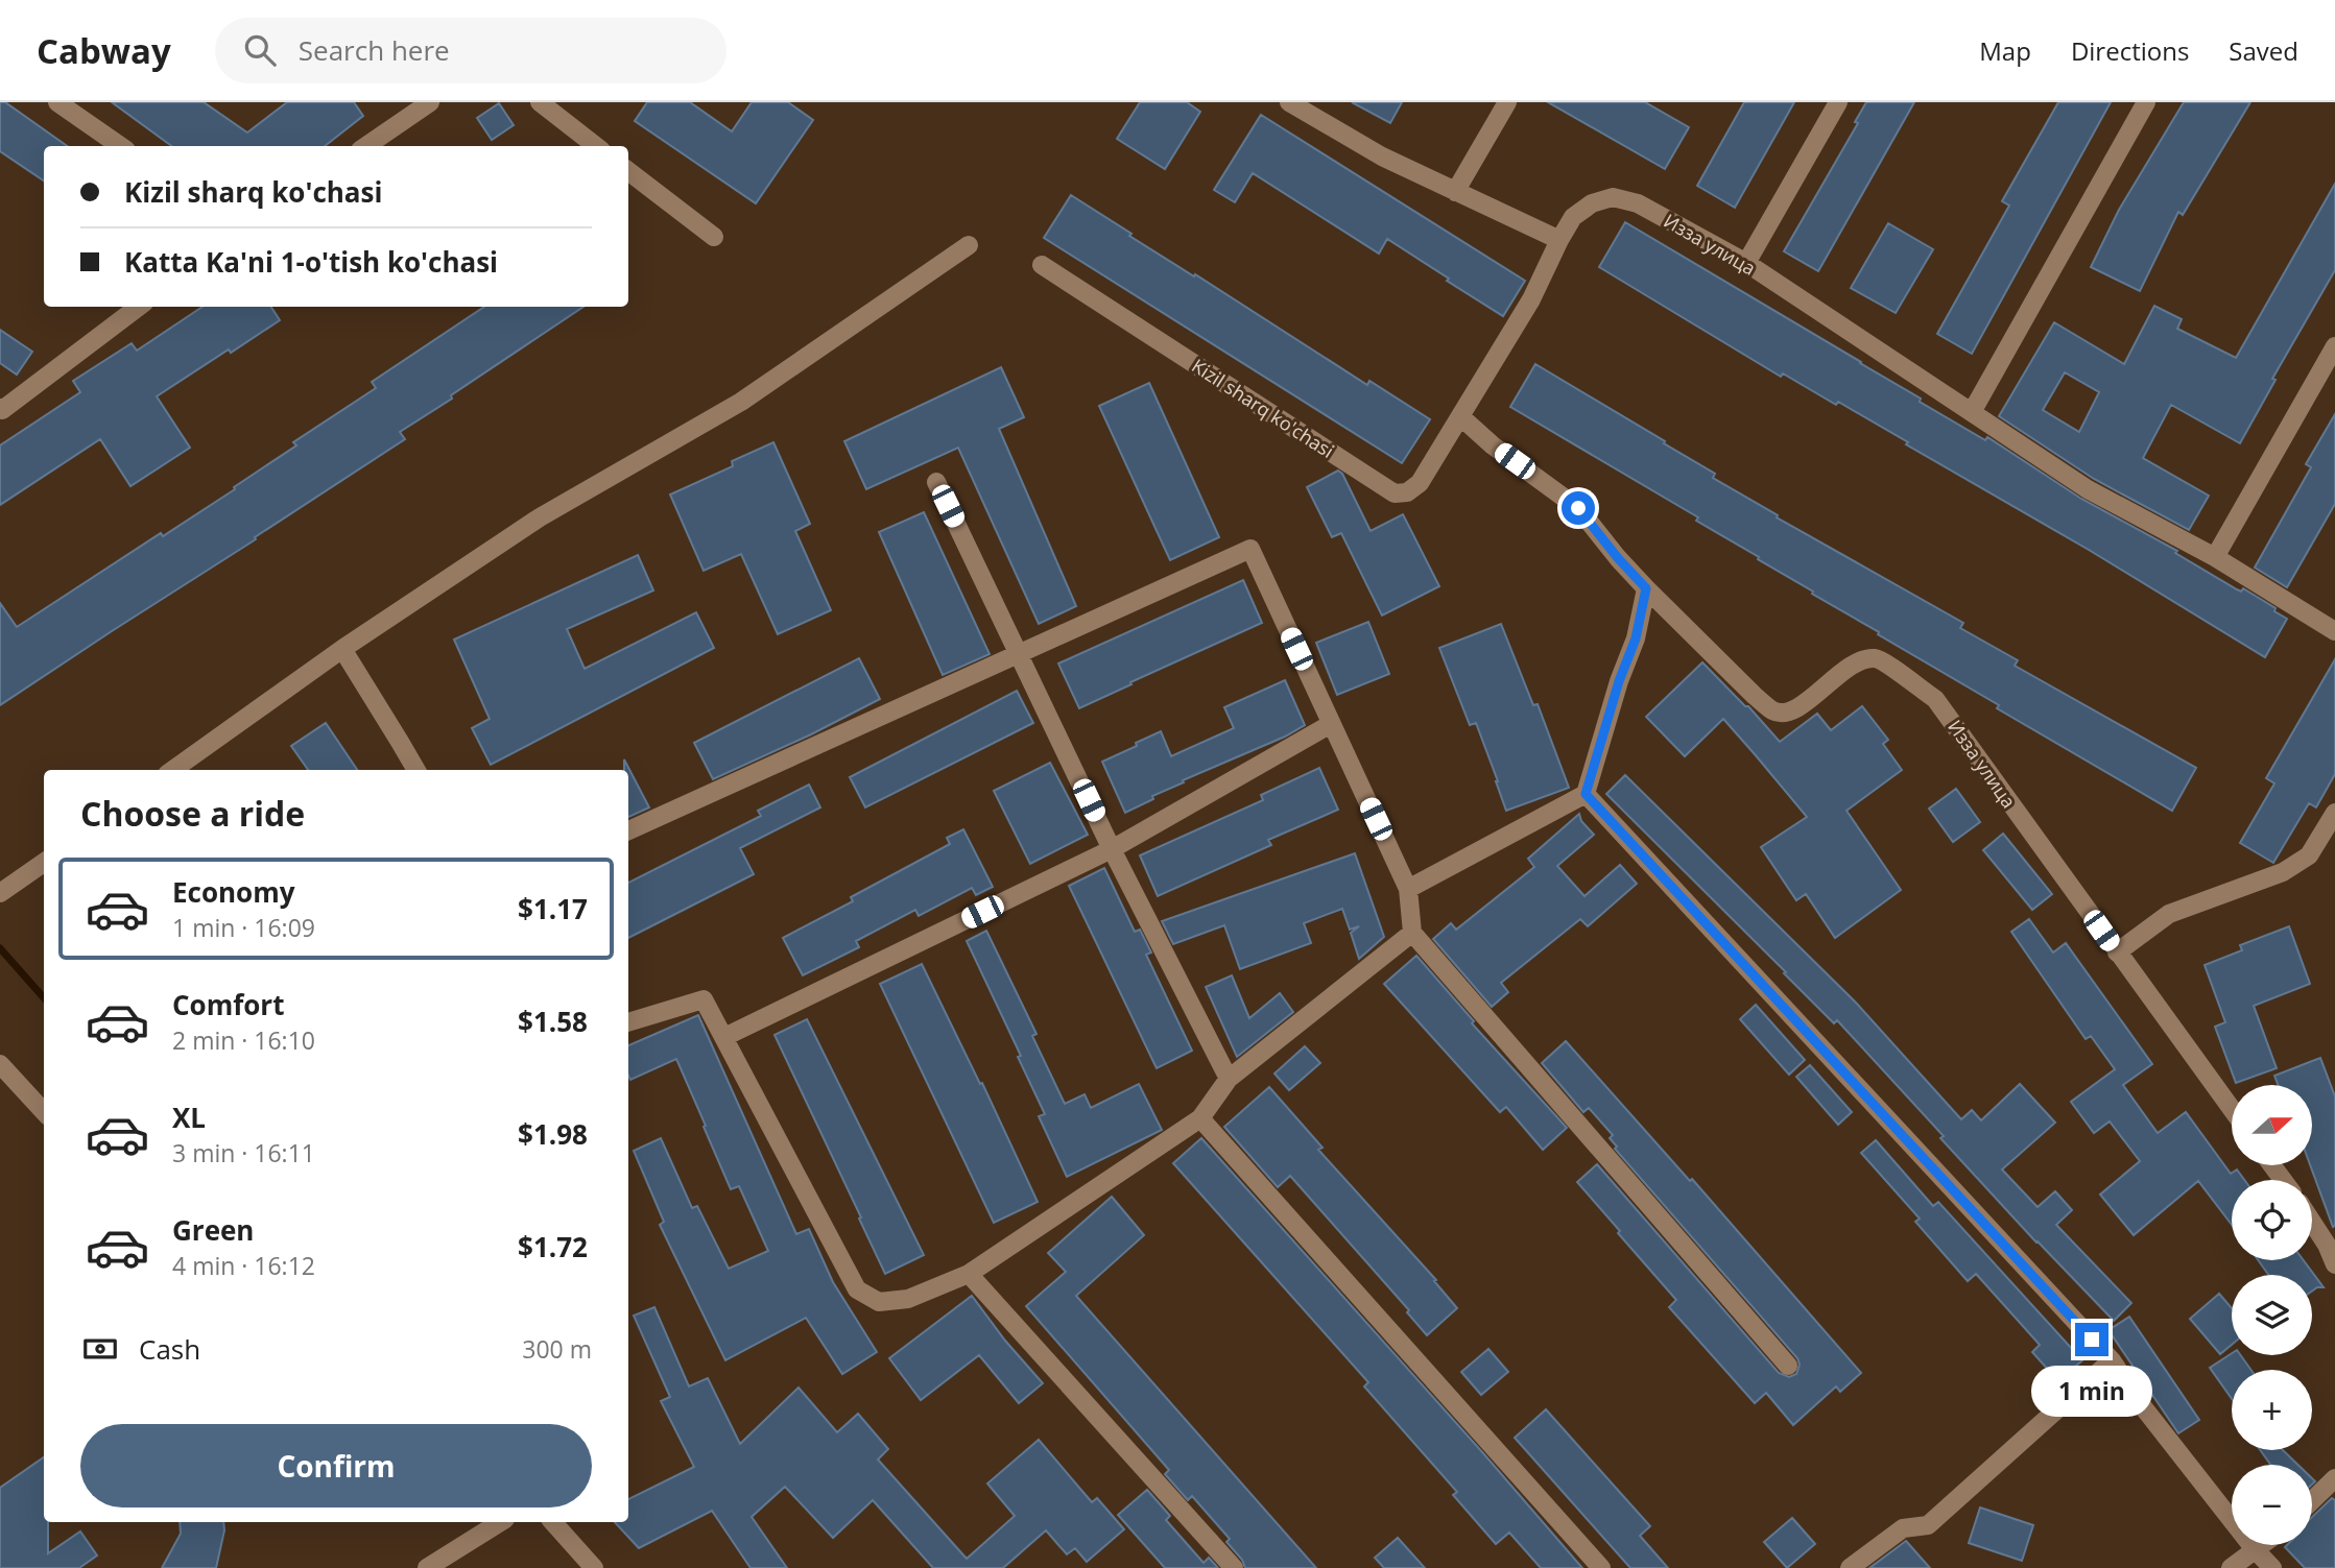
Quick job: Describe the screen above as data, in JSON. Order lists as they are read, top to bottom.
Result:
{
  "streets": {
    "street": ["Изза улица", "Kizil sharq ko'chasi"]
  },
  "crossings": [
    ["Изза улица", "Kizil sharq ko'chasi"]
  ],
  "north": "right",
  "page": {
    "header": "Cabway",
    "search": "Search here",
    "nav": ["Map", "Directions", "Saved"],
    "banner": ["Kizil sharq ko'chasi", "Katta Ka'ni 1-o'tish ko'chasi"],
    "heading": "Choose a ride",
    "list": [
      {
        "name": "Economy",
        "note": "1 min · 16:09",
        "value": "$1.17"
      },
      {
        "name": "Comfort",
        "note": "2 min · 16:10",
        "value": "$1.58"
      },
      {
        "name": "XL",
        "note": "3 min · 16:11",
        "value": "$1.98"
      },
      {
        "name": "Green",
        "note": "4 min · 16:12",
        "value": "$1.72"
      }
    ],
    "map_buttons": ["+", "−"],
    "pay": ["Cash", "300 m"],
    "bubble": "1 min",
    "buttons": "Confirm"
  }
}
